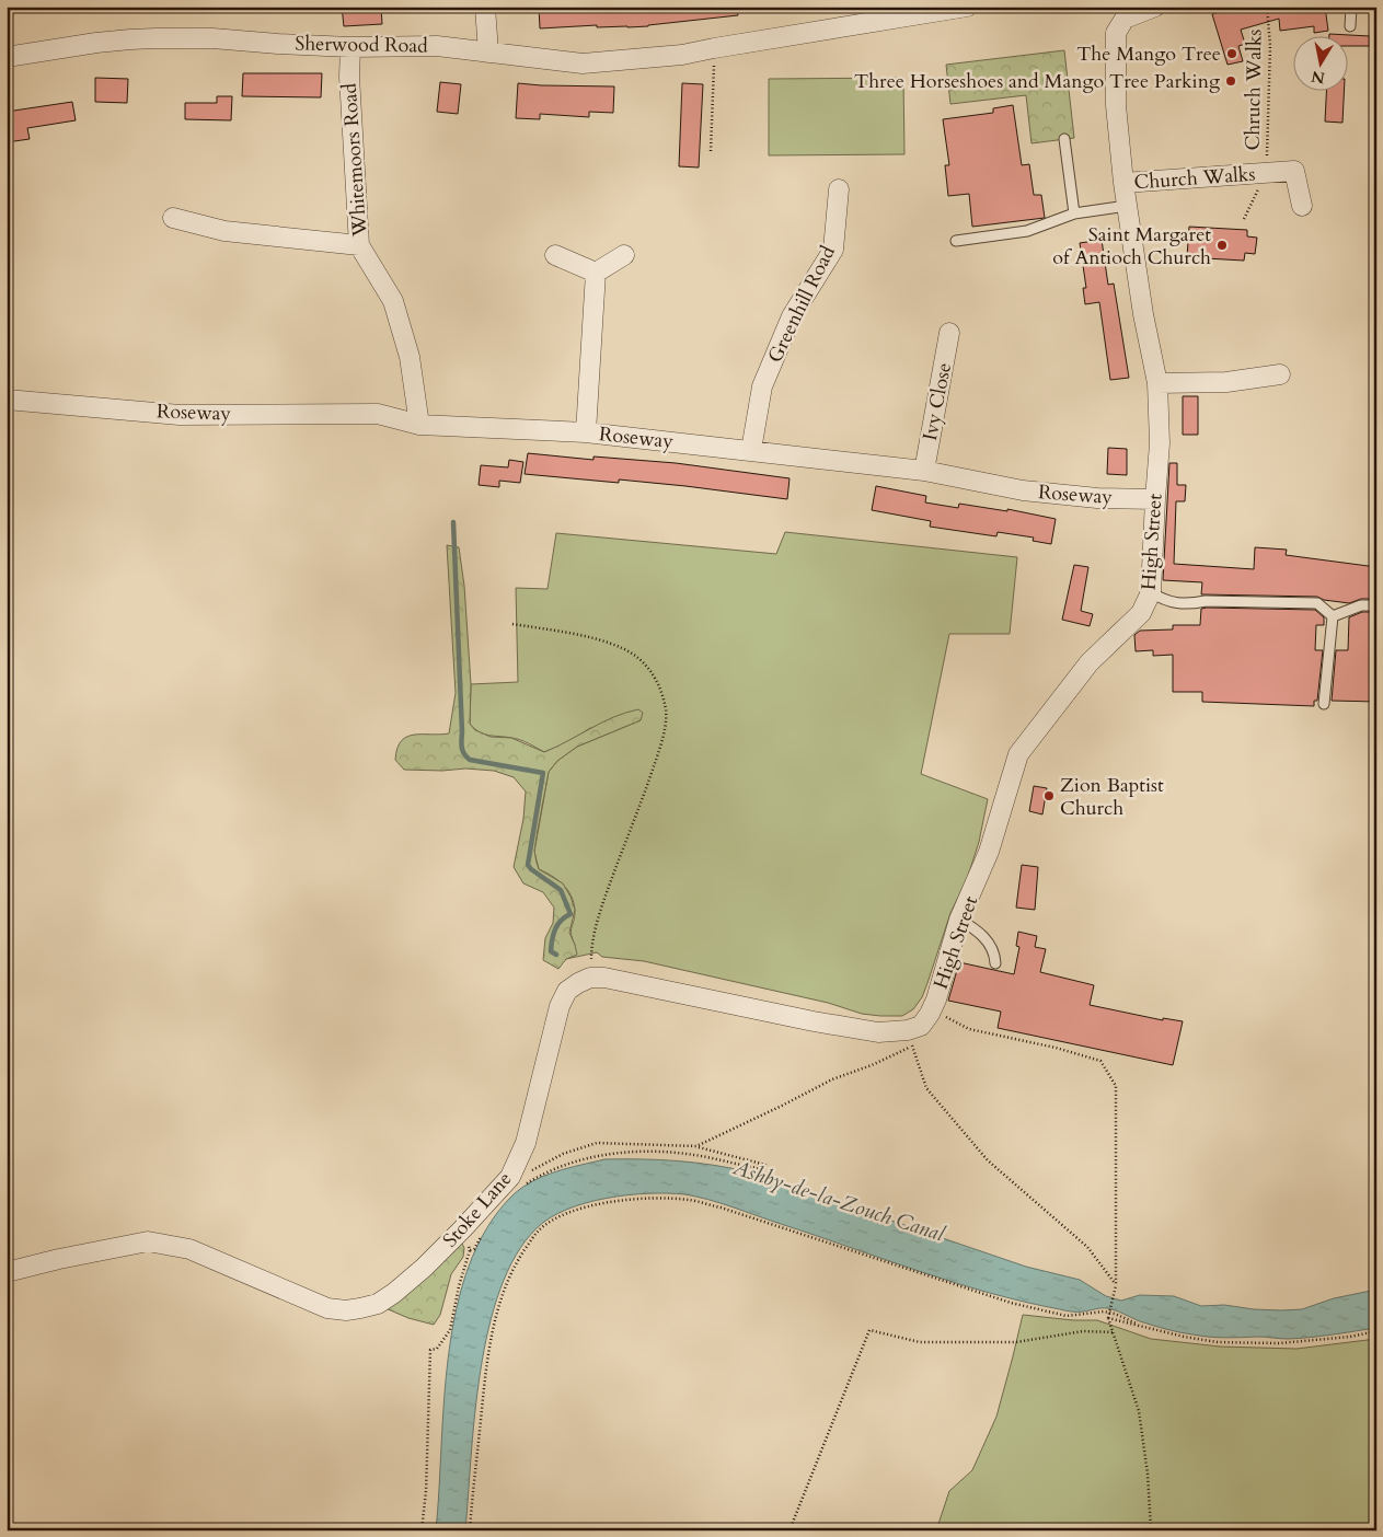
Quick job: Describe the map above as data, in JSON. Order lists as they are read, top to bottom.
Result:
{
  "streets": {
    "street": [
      "Sherwood Road",
      "Whitemoors Road",
      "Church Walks",
      "Greenhill Road",
      "Ivy Close",
      "Roseway",
      "High Street",
      "Stoke Lane"
    ],
    "path": ["Chruch Walks"]
  },
  "crossings": [
    ["Sherwood Road", "Whitemoors Road"],
    ["Chruch Walks", "Church Walks"],
    ["Whitemoors Road", "Roseway"],
    ["Church Walks", "High Street"],
    ["Greenhill Road", "Roseway"],
    ["Ivy Close", "Roseway"],
    ["Roseway", "High Street"]
  ],
  "water": ["Ashby-de-la-Zouch Canal"],
  "places": [
    "The Mango Tree",
    "Three Horseshoes and Mango Tree Parking",
    "Saint Margaret of Antioch Church",
    "Zion Baptist Church"
  ],
  "north": "bottom"
}
